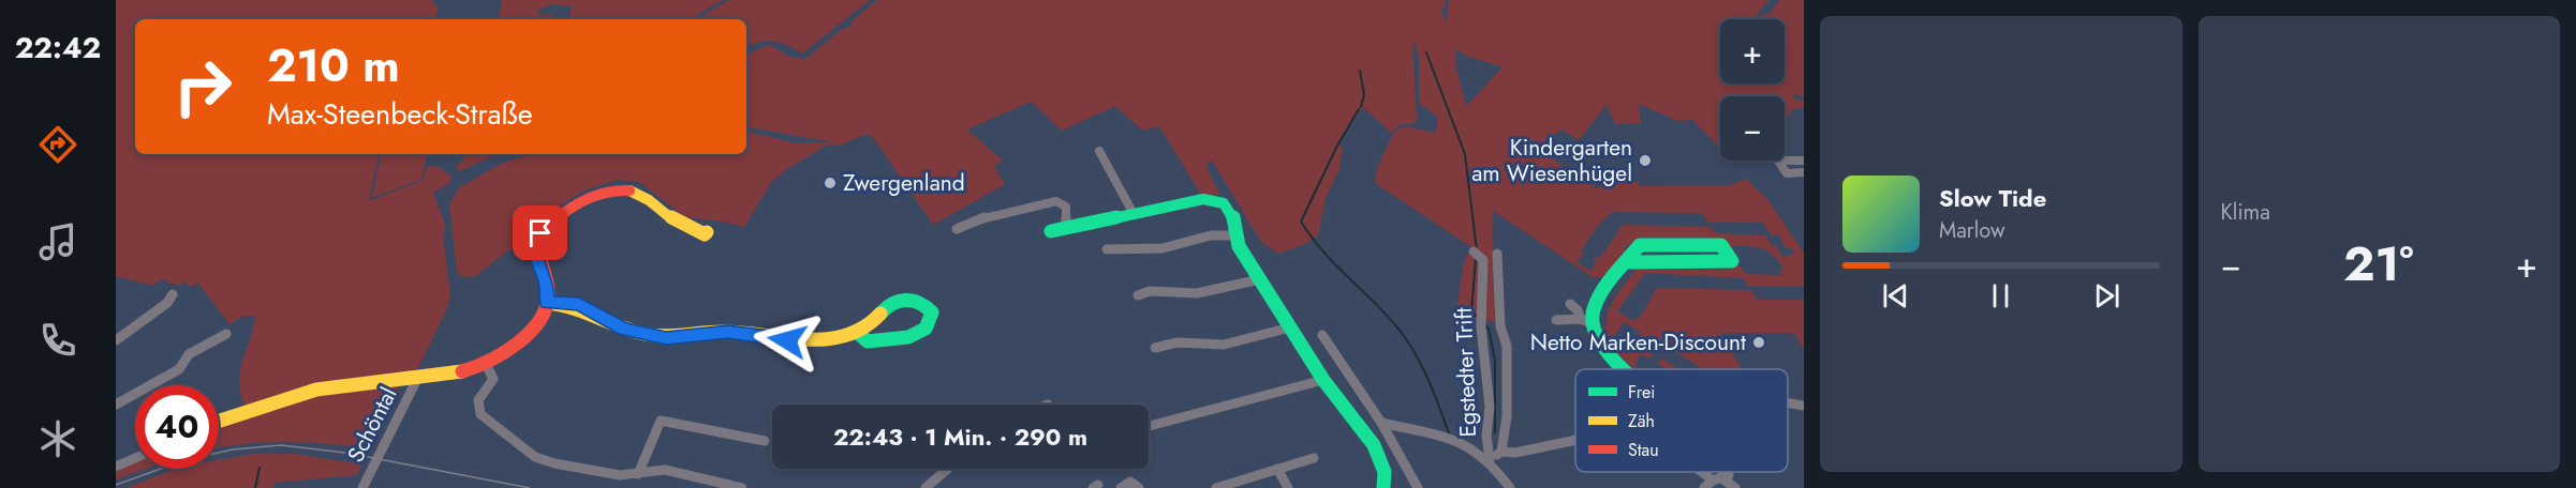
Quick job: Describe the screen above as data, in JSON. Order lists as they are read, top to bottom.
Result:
{
  "streets": {
    "street": ["Egstedter Trift", "Schöntal"]
  },
  "places": ["Kindergarten am Wiesenhügel", "Zwergenland", "Netto Marken-Discount"],
  "legend": ["Frei", "Zäh", "Stau"],
  "page": {
    "tabs": "22:42",
    "tile": "Klima",
    "map_buttons": ["+", "−"],
    "turn": ["210 m", "Max-Steenbeck-Straße"],
    "song": ["Slow Tide", "Marlow"],
    "heat": ["−", "21°", "+"],
    "limit": "40",
    "trip": "22:43 · 1 Min. · 290 m"
  }
}
